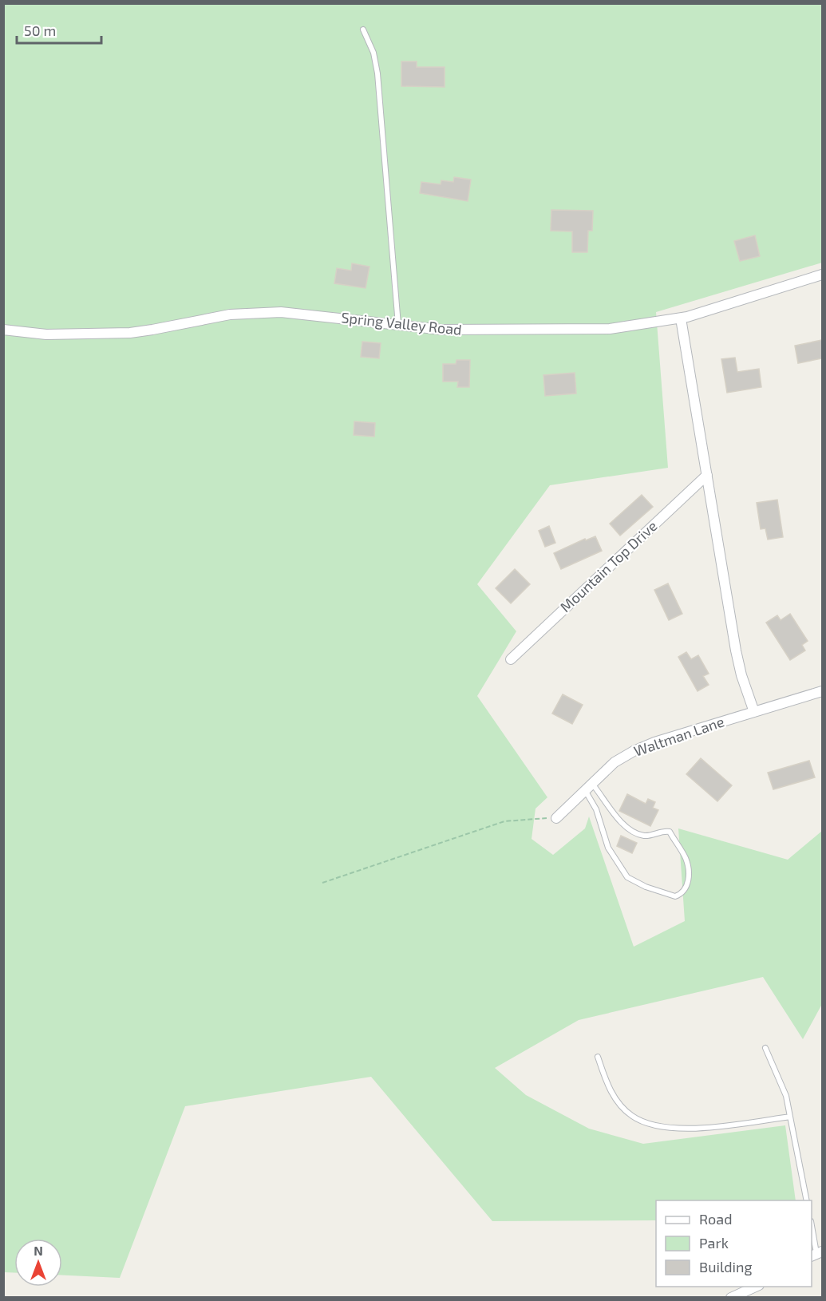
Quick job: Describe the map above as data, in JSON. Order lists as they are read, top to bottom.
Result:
{
  "streets": {
    "street": ["Spring Valley Road", "Mountain Top Drive", "Waltman Lane"]
  },
  "legend": ["Road", "Park", "Building"],
  "scale_bar": "50 m",
  "north": "top"
}
